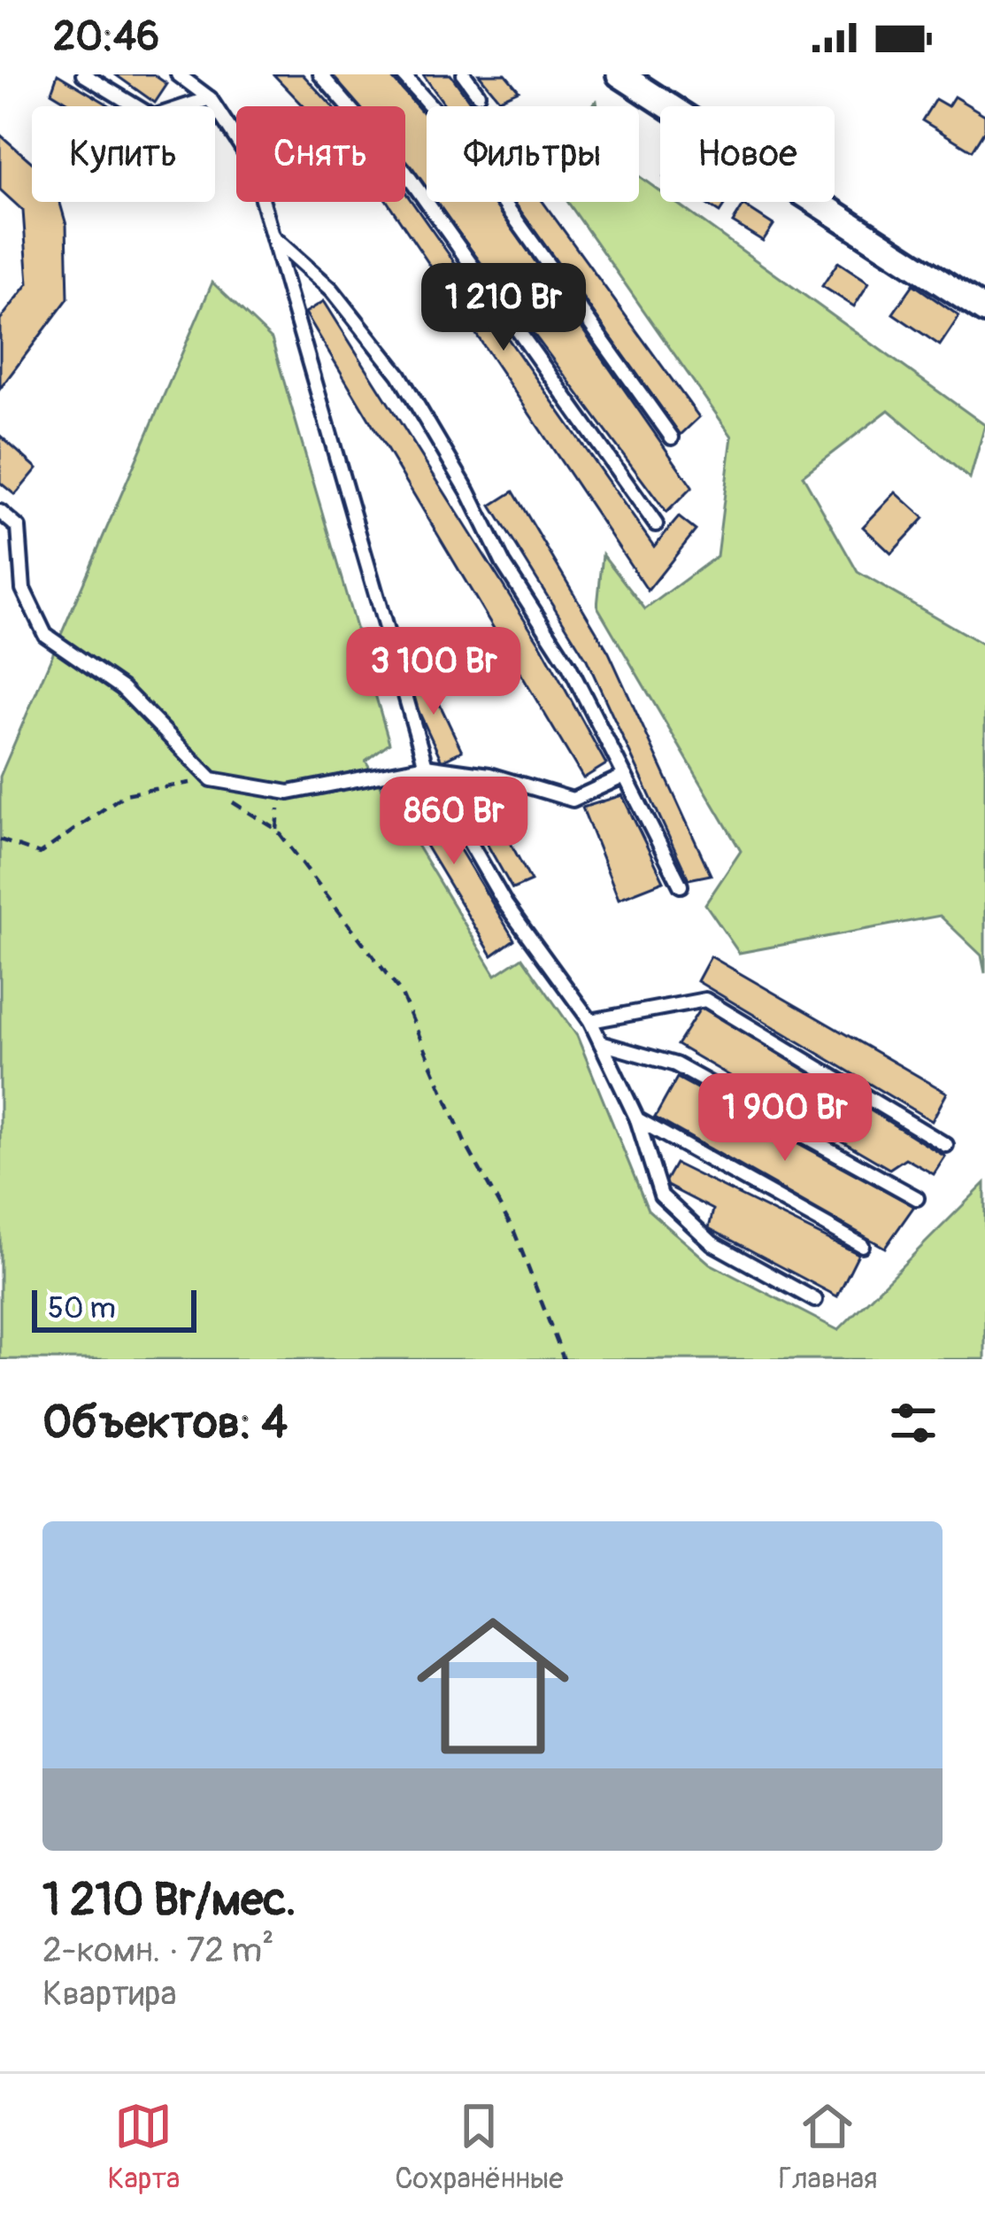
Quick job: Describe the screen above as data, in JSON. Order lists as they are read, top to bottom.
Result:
{
  "scale_bar": "50 m",
  "page": {
    "status": "20:46",
    "chip": [
      "Купить",
      "Снять",
      "Фильтры",
      "Новое"
    ],
    "price": [
      "1 210 Br",
      "3 100 Br",
      "860 Br",
      "1 900 Br"
    ],
    "scale": "50 m",
    "heading": "Объектов: 4",
    "list": [
      {
        "name": "1 210 Br/мес.",
        "note": "2-комн. · 72 m² · Квартира"
      }
    ],
    "tabs": ["Карта", "Сохранённые", "Главная"]
  }
}
